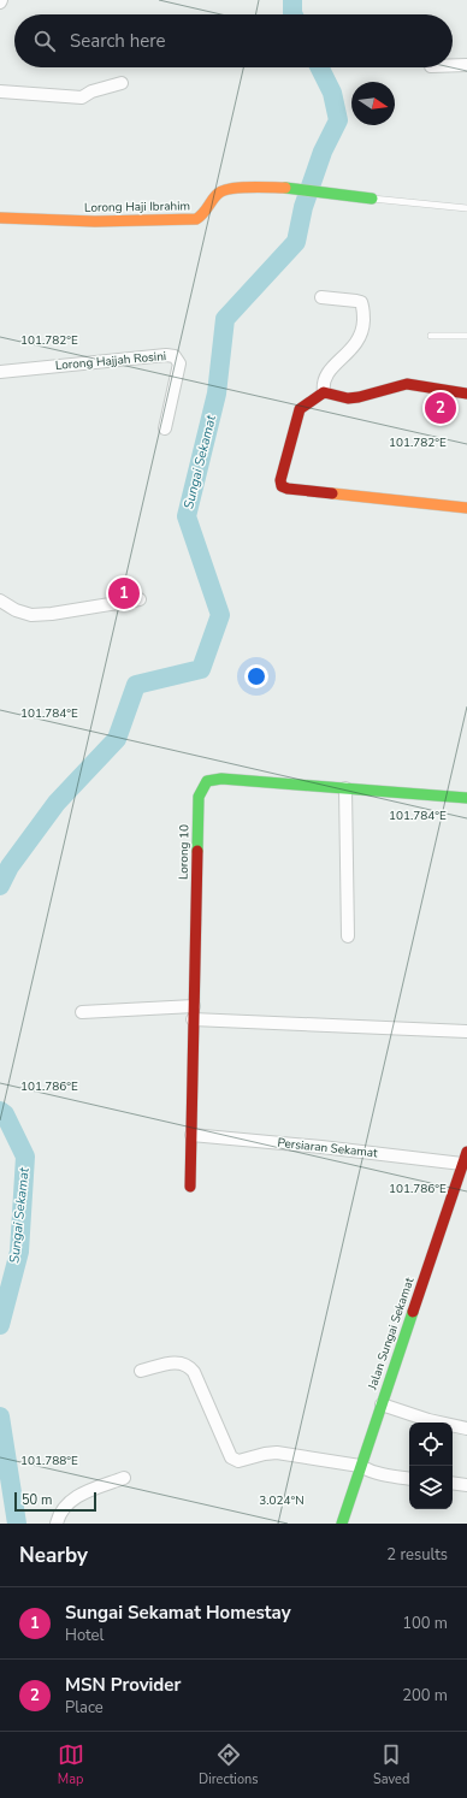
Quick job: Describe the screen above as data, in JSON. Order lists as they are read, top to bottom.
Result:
{
  "streets": {
    "street": [
      "Lorong Haji Ibrahim",
      "Lorong Hajjah Rosini",
      "Lorong 10",
      "Persiaran Sekamat",
      "Jalan Sungai Sekamat"
    ]
  },
  "crossings": [
    ["Lorong 10", "Persiaran Sekamat"],
    ["Persiaran Sekamat", "Jalan Sungai Sekamat"]
  ],
  "water": ["Sungai Sekamat"],
  "scale_bar": "50 m",
  "north": "right",
  "page": {
    "search": "Search here",
    "pins": ["2", "1"],
    "scale": "50 m",
    "heading": ["Nearby", "2 results"],
    "list": [
      {
        "mark": "1",
        "name": "Sungai Sekamat Homestay",
        "note": "Hotel",
        "value": "100 m"
      },
      {
        "mark": "2",
        "name": "MSN Provider",
        "note": "Place",
        "value": "200 m"
      }
    ],
    "nav": ["Map", "Directions", "Saved"]
  },
  "coordinates": [
    "101.782°E",
    "101.784°E",
    "101.786°E",
    "101.788°E",
    "3.024°N"
  ]
}
